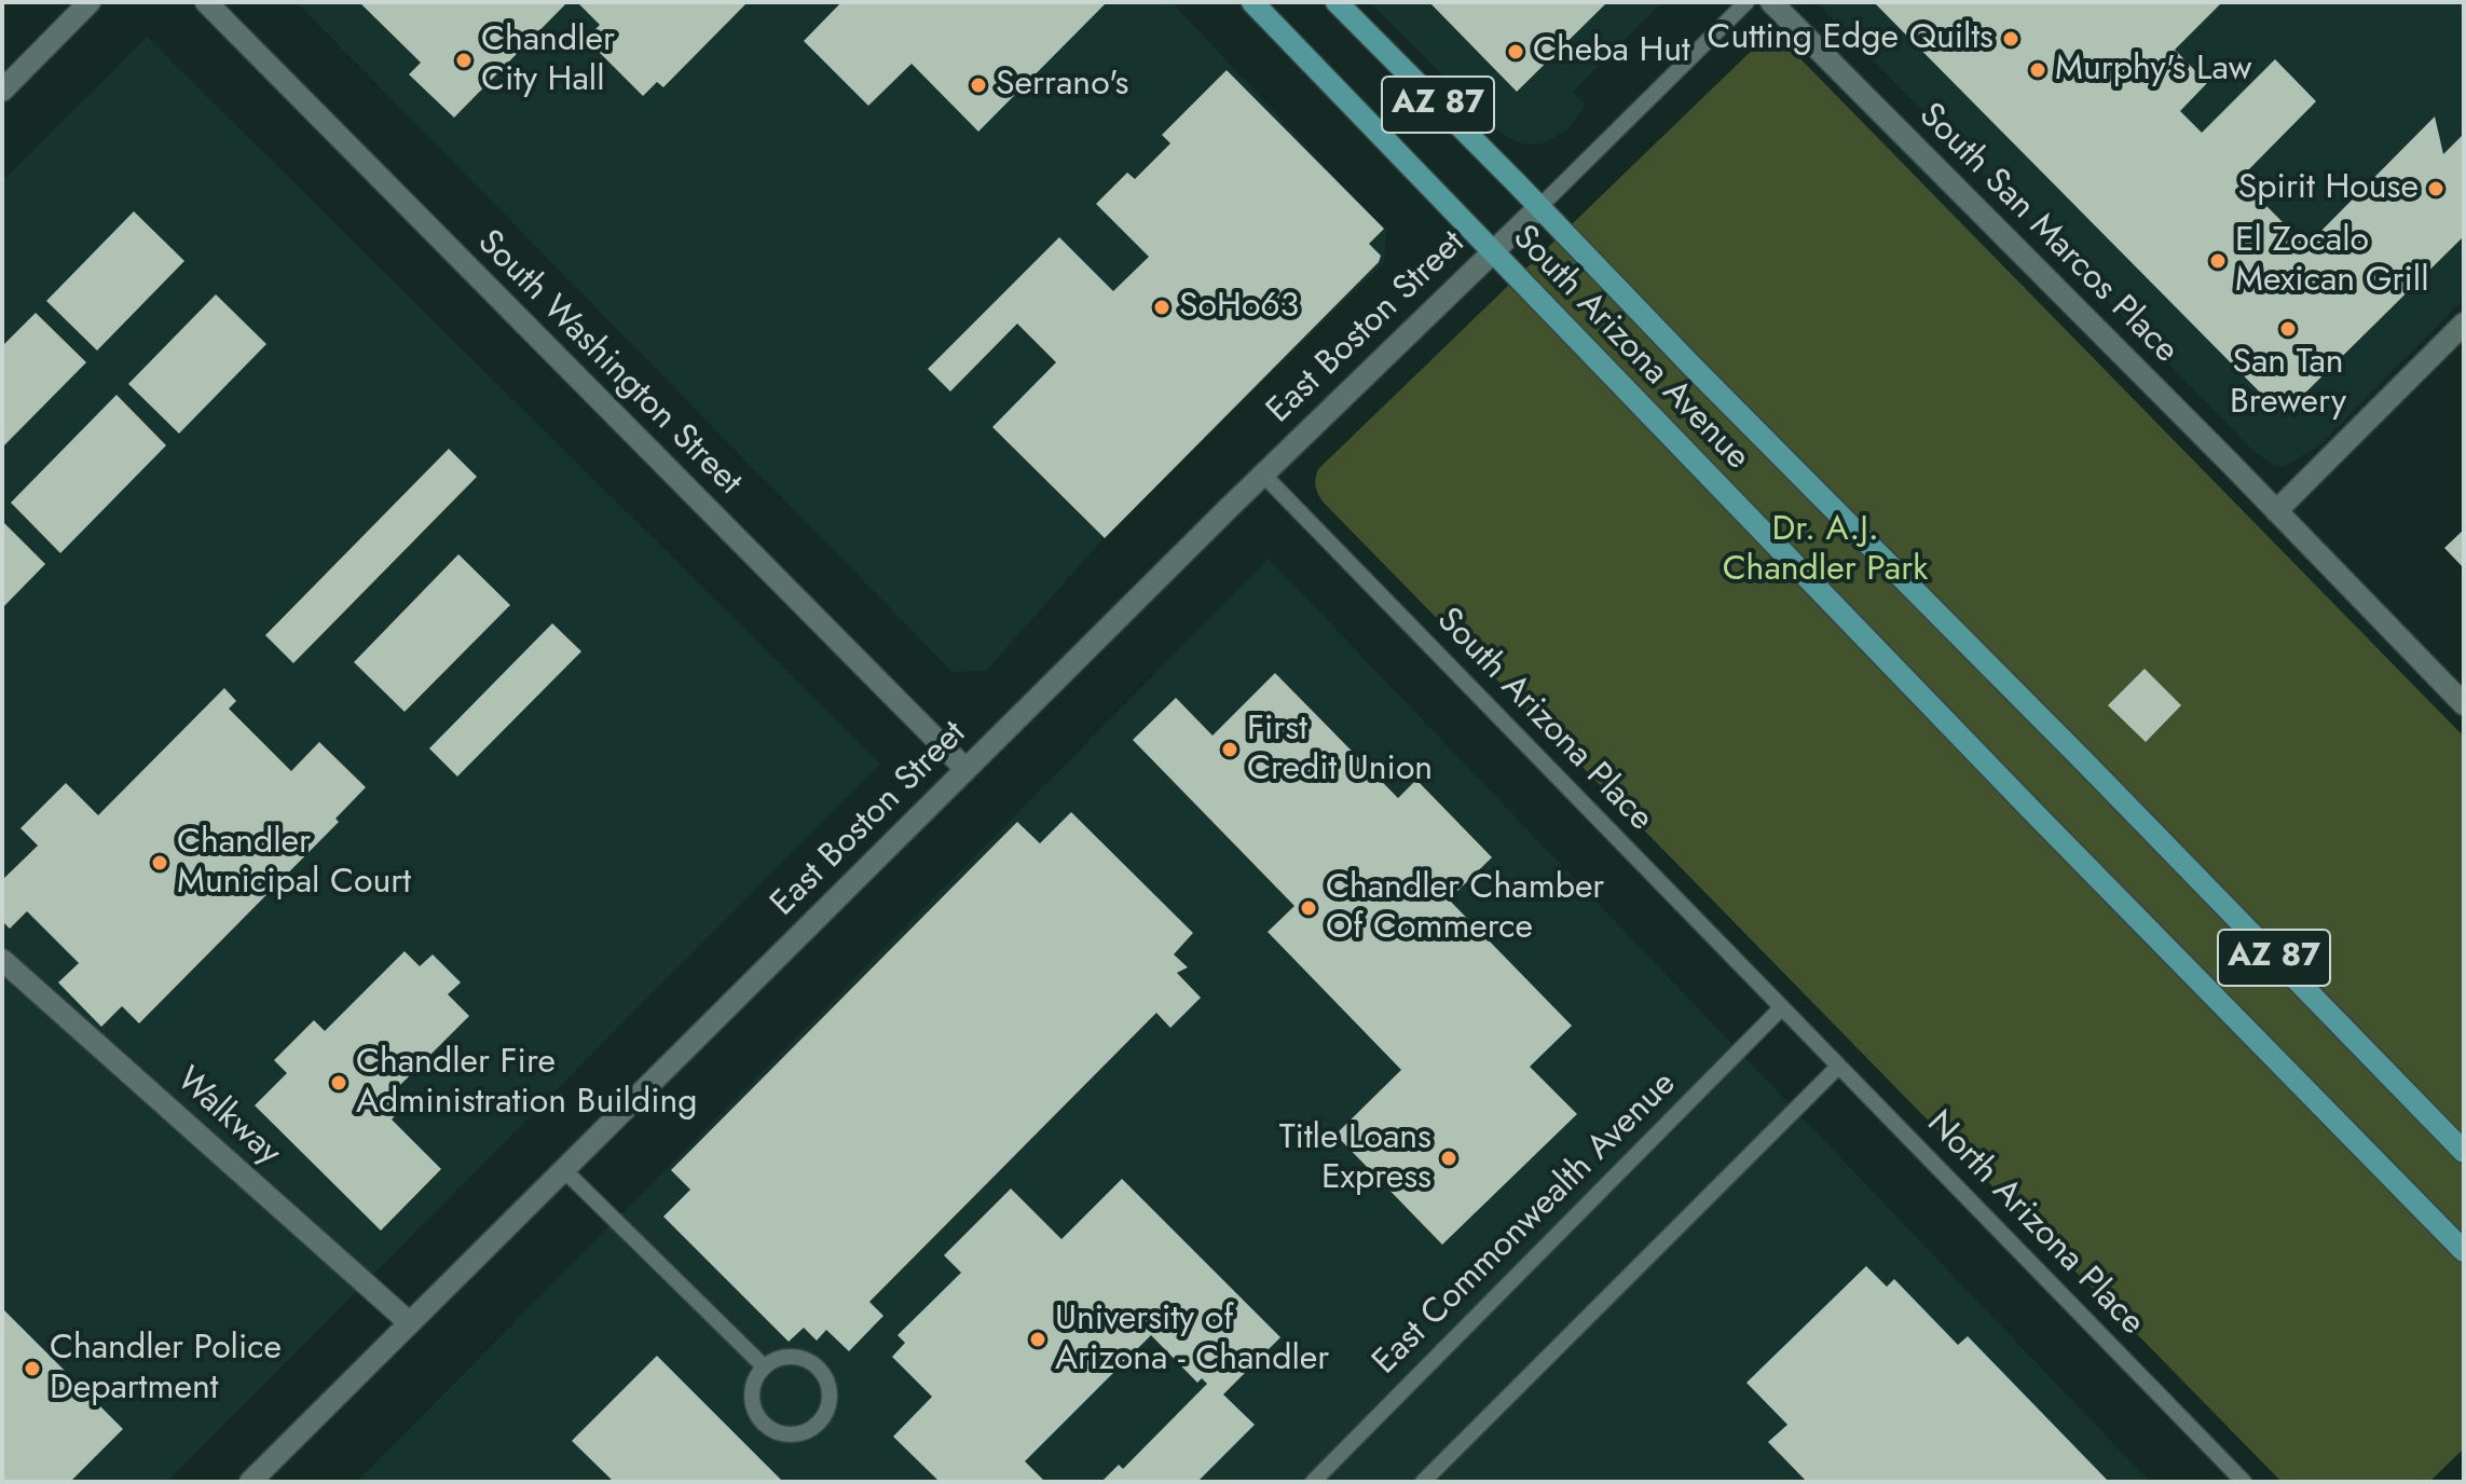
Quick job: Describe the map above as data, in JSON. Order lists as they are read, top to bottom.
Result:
{
  "streets": {
    "main road": ["AZ 87", "South Arizona Avenue"],
    "street": [
      "South San Marcos Place",
      "East Boston Street",
      "South Washington Street",
      "Walkway"
    ],
    "lane": ["South Arizona Place", "East Commonwealth Avenue", "North Arizona Place"]
  },
  "crossings": [
    ["East Boston Street", "South Arizona Avenue"],
    ["East Boston Street", "South Washington Street"],
    ["East Boston Street", "South Arizona Place"],
    ["East Boston Street", "Walkway"],
    ["South Arizona Place", "East Commonwealth Avenue"],
    ["South Arizona Place", "North Arizona Place"],
    ["East Commonwealth Avenue", "North Arizona Place"]
  ],
  "parks": ["Dr. A.J. Chandler Park"],
  "places": [
    "Cutting Edge Quilts",
    "Cheba Hut",
    "Chandler City Hall",
    "Murphy's Law",
    "Serrano's",
    "Spirit House",
    "El Zocalo Mexican Grill",
    "SoHo63",
    "San Tan Brewery",
    "First Credit Union",
    "Chandler Municipal Court",
    "Chandler Chamber Of Commerce",
    "Chandler Fire Administration Building",
    "Title Loans Express",
    "University of Arizona - Chandler",
    "Chandler Police Department"
  ]
}
